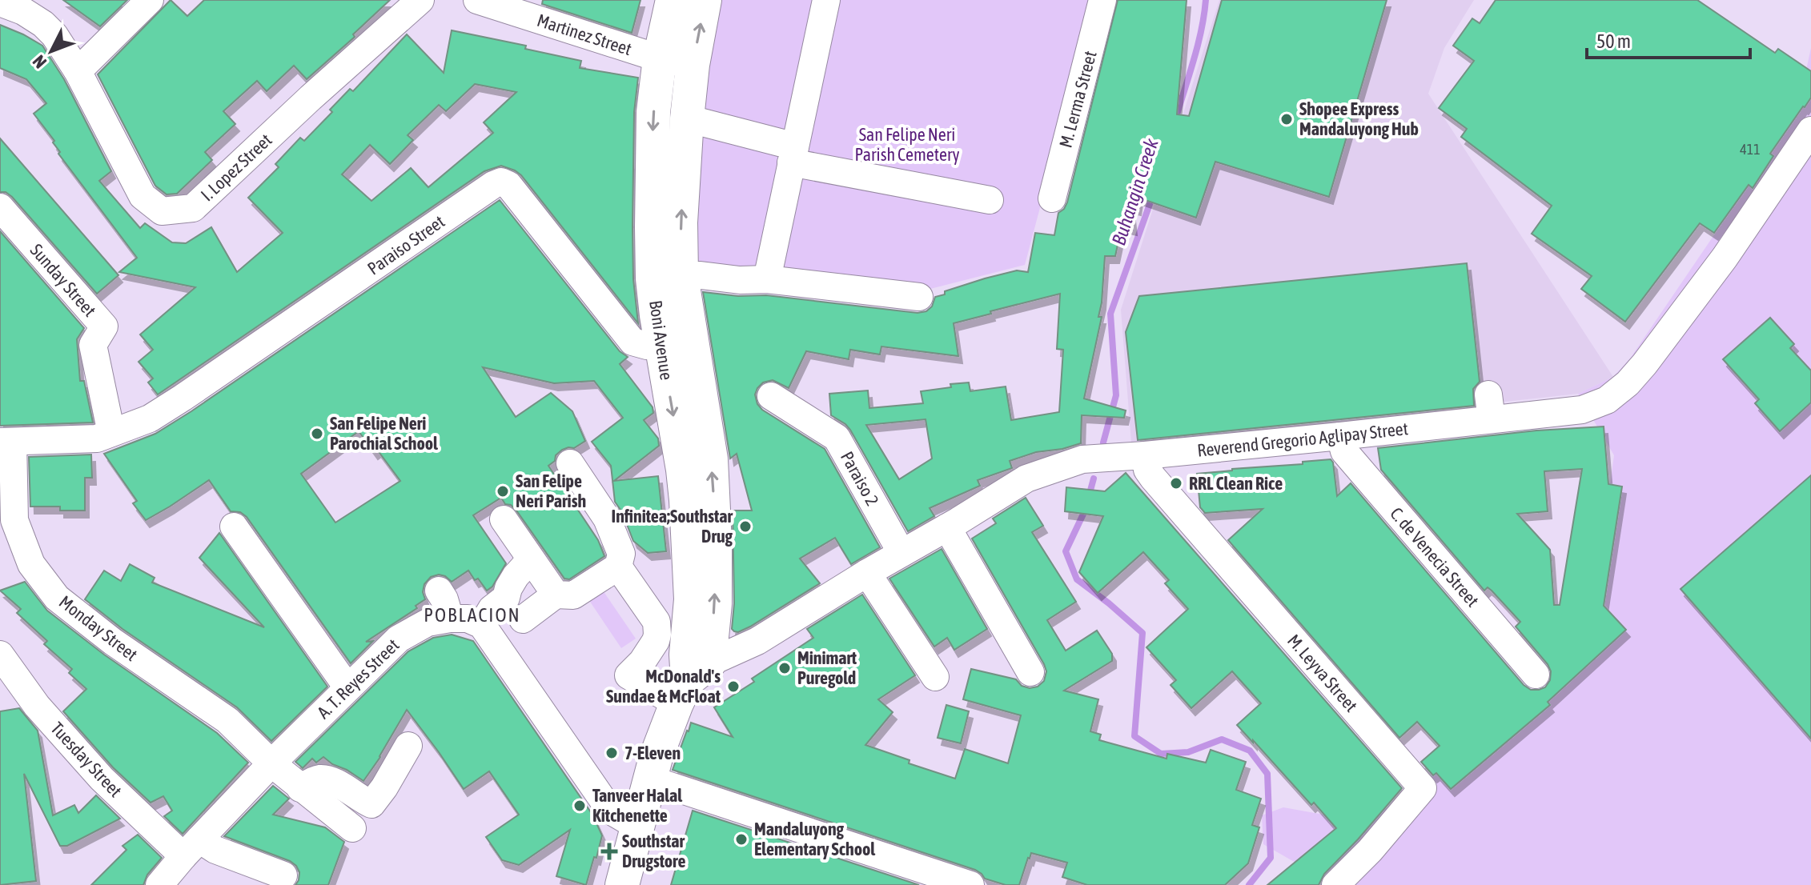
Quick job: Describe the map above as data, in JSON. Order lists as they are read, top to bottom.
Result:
{
  "streets": {
    "main road": ["Boni Avenue"],
    "street": [
      "Martinez Street",
      "M. Lerma Street",
      "I. Lopez Street",
      "Paraiso Street",
      "Sunday Street",
      "Reverend Gregorio Aglipay Street",
      "Paraiso 2",
      "C. de Venecia Street",
      "Monday Street",
      "M. Leyva Street",
      "A. T. Reyes Street",
      "Tuesday Street"
    ]
  },
  "crossings": [
    ["Martinez Street", "Boni Avenue"],
    ["Paraiso Street", "Sunday Street"],
    ["Paraiso Street", "Boni Avenue"],
    ["Boni Avenue", "Reverend Gregorio Aglipay Street"],
    ["Reverend Gregorio Aglipay Street", "Paraiso 2"],
    ["Reverend Gregorio Aglipay Street", "C. de Venecia Street"],
    ["Reverend Gregorio Aglipay Street", "M. Leyva Street"],
    ["Monday Street", "A. T. Reyes Street"],
    ["A. T. Reyes Street", "Tuesday Street"]
  ],
  "districts": ["POBLACION"],
  "water": ["Buhangin Creek"],
  "parks": ["San Felipe Neri Parish Cemetery"],
  "places": {
    "other": [
      "Shopee Express Mandaluyong Hub",
      "San Felipe Neri Parochial School",
      "RRL Clean Rice",
      "San Felipe Neri Parish",
      "Infinitea;Southstar Drug",
      "Minimart Puregold",
      "McDonald's Sundae & McFloat",
      "7-Eleven",
      "Tanveer Halal Kitchenette",
      "Mandaluyong Elementary School"
    ],
    "health": ["Southstar Drugstore"]
  },
  "house_numbers": ["411"],
  "scale_bar": "50 m",
  "north": "bottom left"
}
